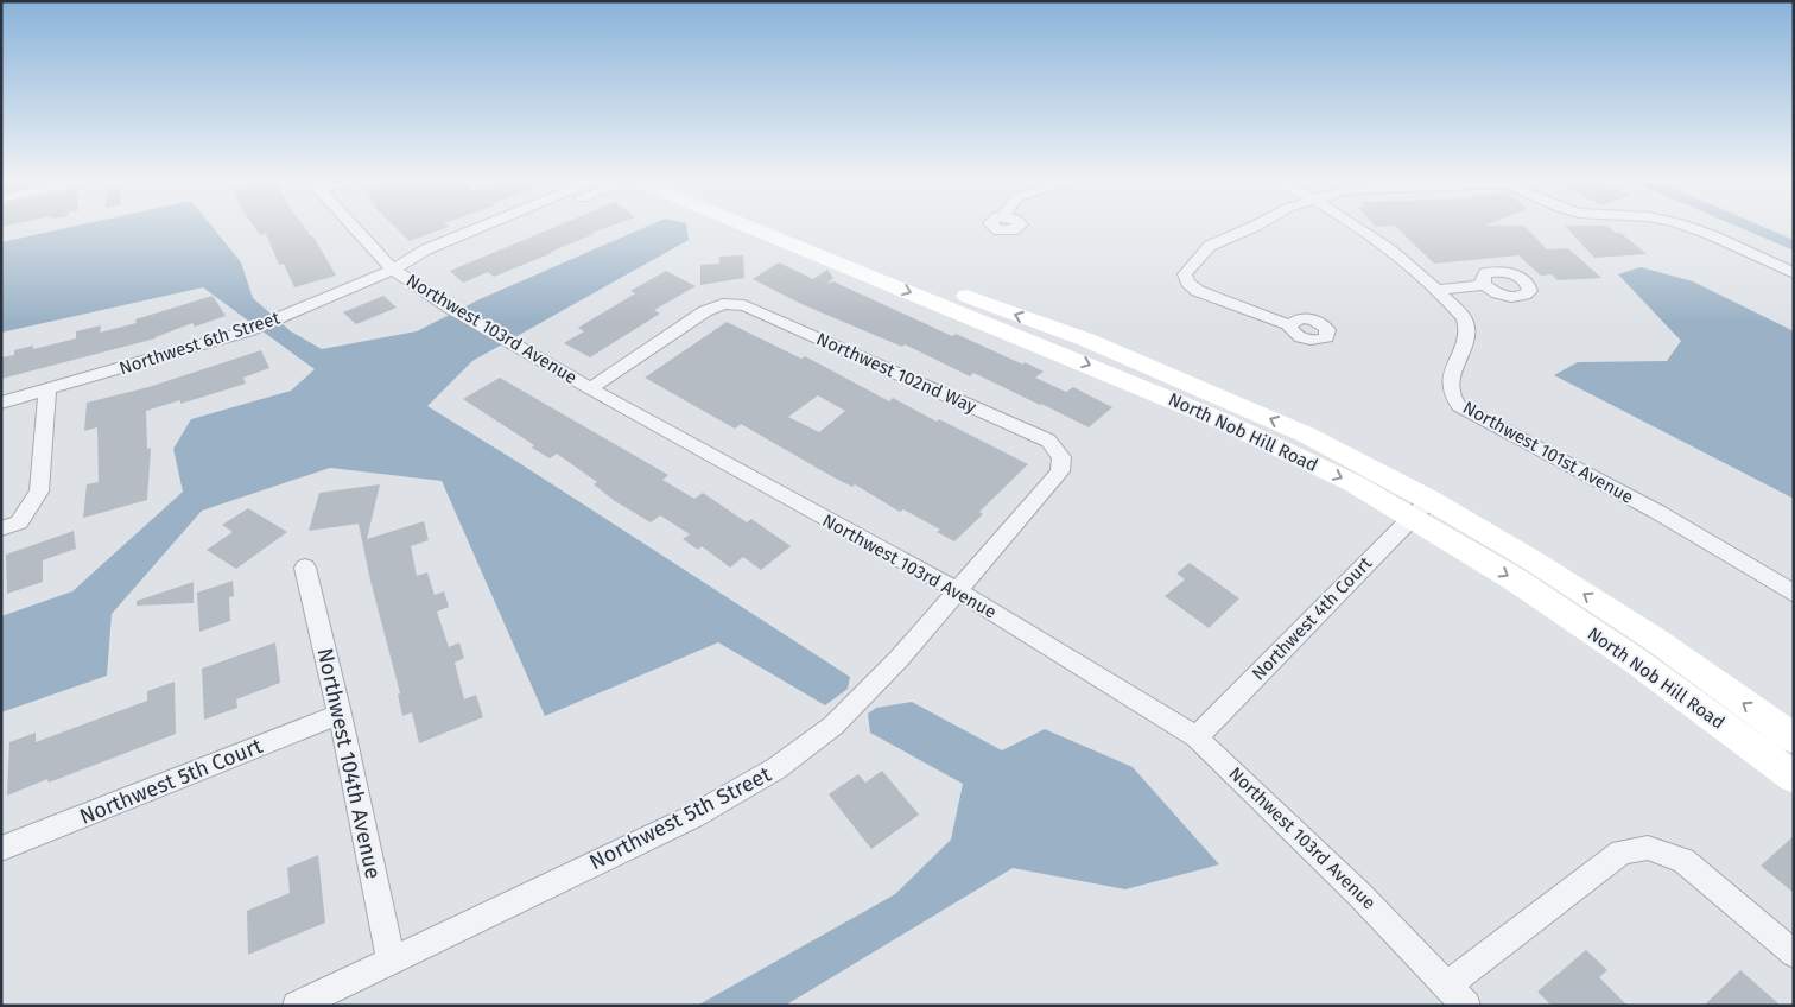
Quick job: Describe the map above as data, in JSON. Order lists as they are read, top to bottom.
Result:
{
  "streets": {
    "main road": ["North Nob Hill Road"],
    "street": [
      "Northwest 103rd Avenue",
      "Northwest 6th Street",
      "Northwest 102nd Way",
      "Northwest 101st Avenue",
      "Northwest 4th Court",
      "Northwest 104th Avenue",
      "Northwest 5th Court",
      "Northwest 5th Street"
    ]
  },
  "crossings": [
    ["Northwest 103rd Avenue", "Northwest 6th Street"],
    ["Northwest 103rd Avenue", "Northwest 102nd Way"],
    ["Northwest 103rd Avenue", "Northwest 4th Court"],
    ["Northwest 103rd Avenue", "Northwest 5th Street"],
    ["Northwest 102nd Way", "Northwest 5th Street"],
    ["North Nob Hill Road", "Northwest 4th Court"],
    ["Northwest 104th Avenue", "Northwest 5th Court"],
    ["Northwest 104th Avenue", "Northwest 5th Street"]
  ]
}
